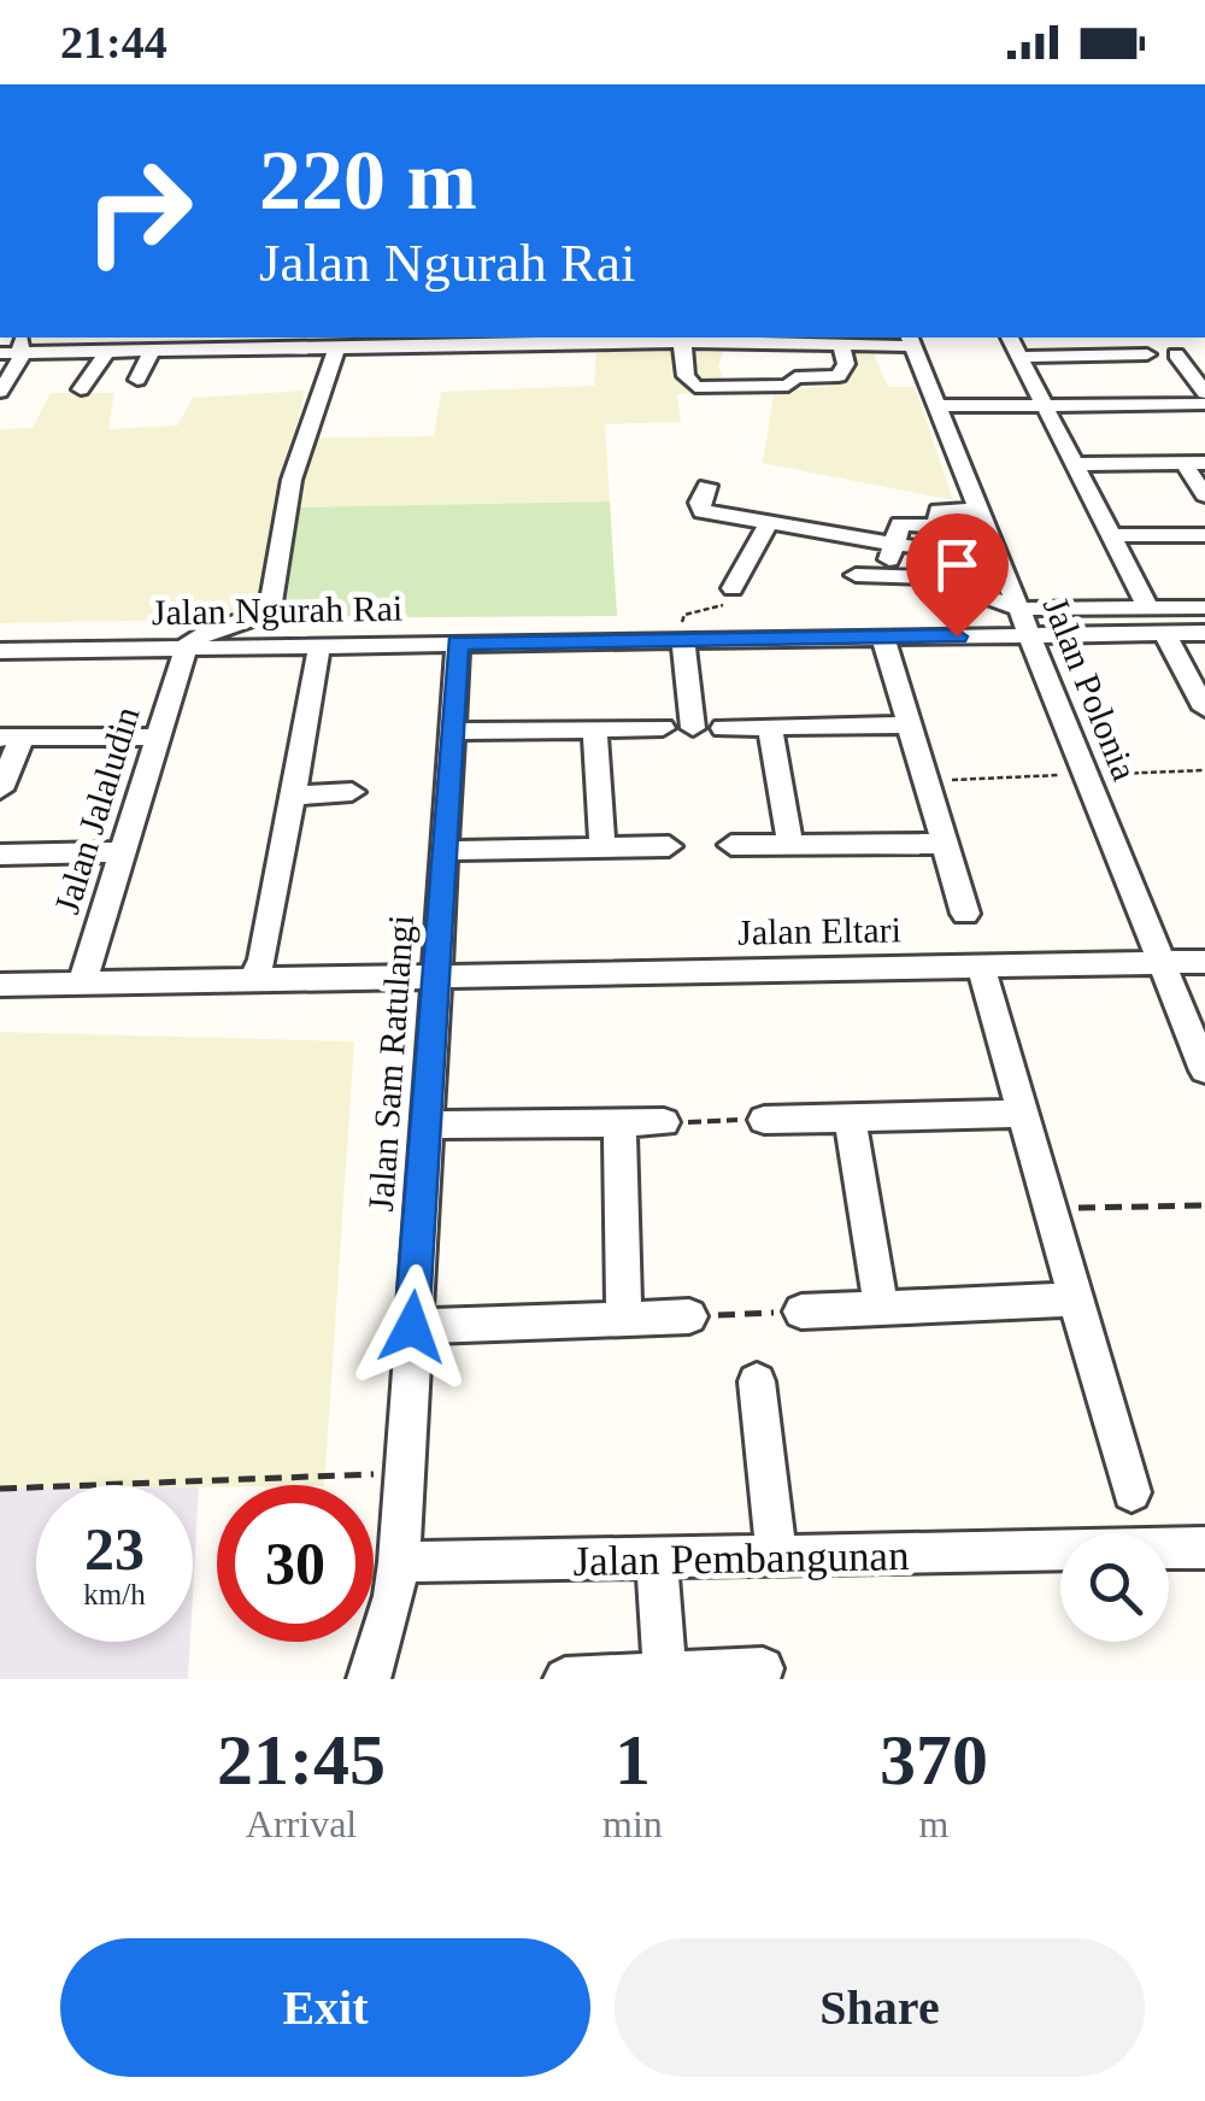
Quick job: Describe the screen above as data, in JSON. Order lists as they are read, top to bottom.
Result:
{
  "streets": {
    "street": [
      "Jalan Ngurah Rai",
      "Jalan Polonia",
      "Jalan Jalaludin",
      "Jalan Eltari",
      "Jalan Sam Ratulangi",
      "Jalan Pembangunan"
    ]
  },
  "crossings": [
    ["Jalan Ngurah Rai", "Jalan Polonia"],
    ["Jalan Ngurah Rai", "Jalan Jalaludin"],
    ["Jalan Ngurah Rai", "Jalan Sam Ratulangi"],
    ["Jalan Polonia", "Jalan Eltari"],
    ["Jalan Jalaludin", "Jalan Eltari"],
    ["Jalan Eltari", "Jalan Sam Ratulangi"],
    ["Jalan Sam Ratulangi", "Jalan Pembangunan"]
  ],
  "page": {
    "status": "21:44",
    "turn": ["220 m", "Jalan Ngurah Rai"],
    "speed": "23 km/h",
    "limit": "30",
    "eta": [
      "21:45",
      "Arrival",
      "1",
      "min",
      "370",
      "m"
    ],
    "buttons": ["Exit", "Share"]
  }
}
